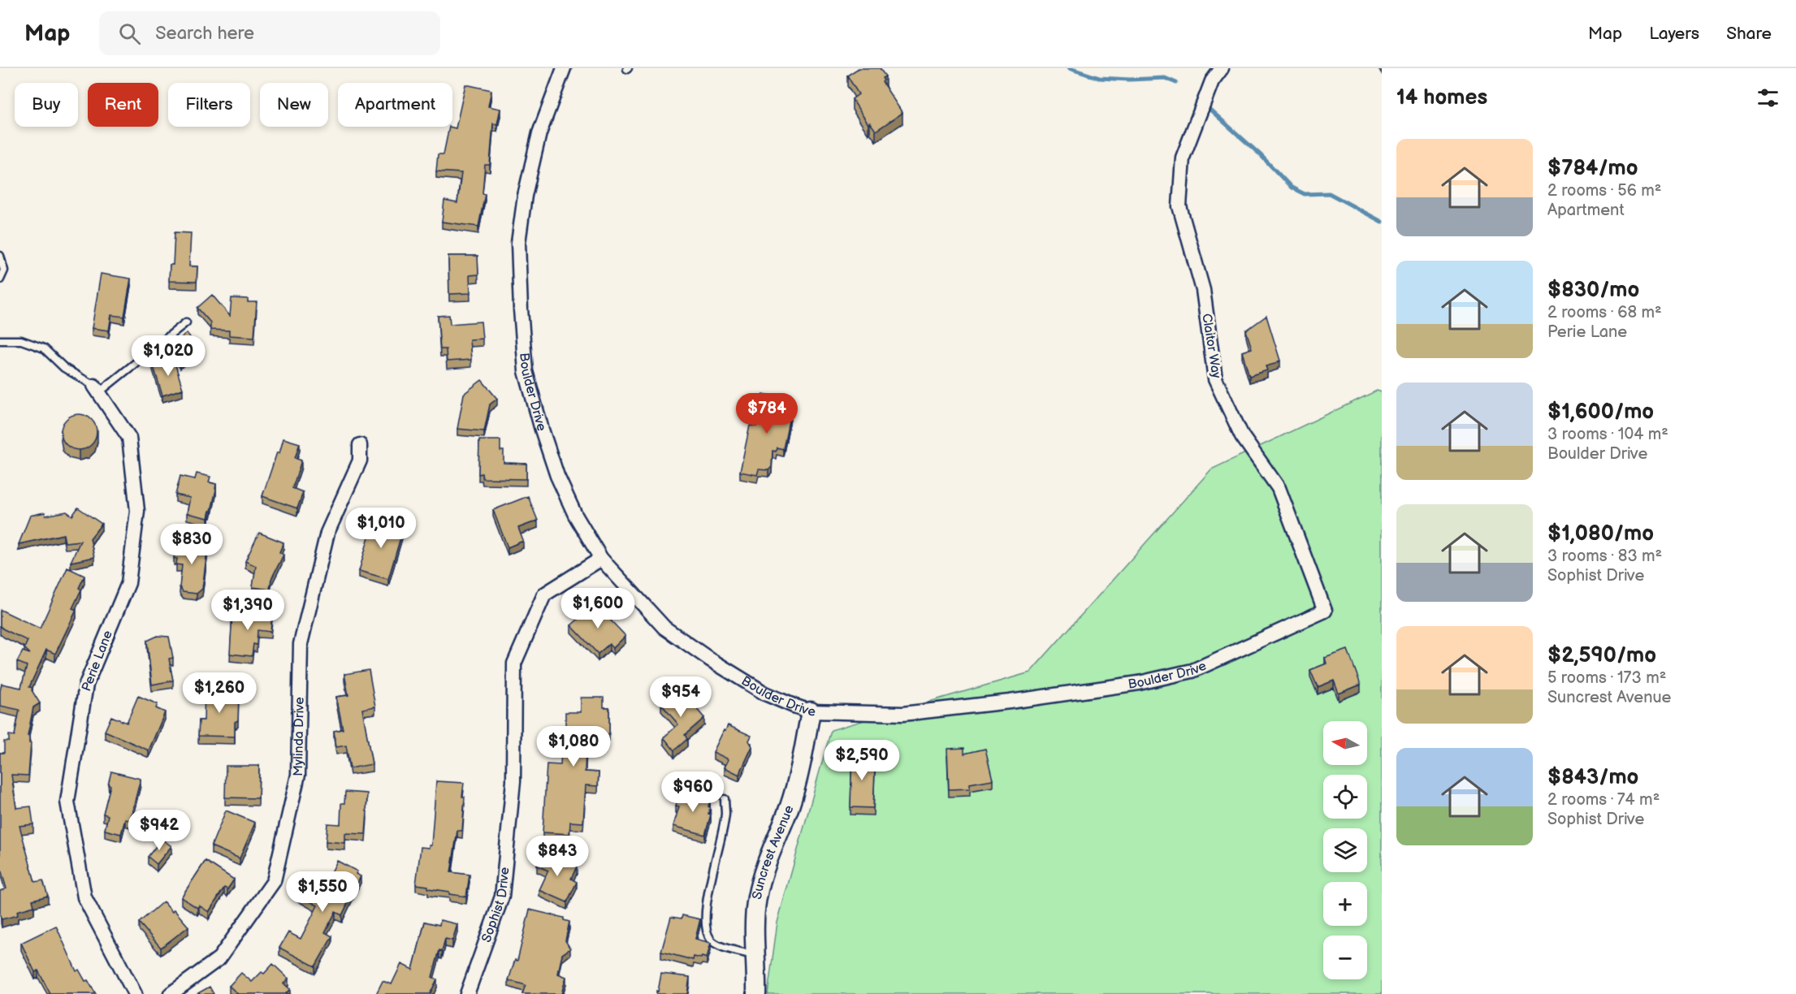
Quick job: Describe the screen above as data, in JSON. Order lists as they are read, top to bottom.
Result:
{
  "streets": {
    "street": [
      "Claitor Way",
      "Boulder Drive",
      "Perie Lane",
      "Mylinda Drive",
      "Suncrest Avenue",
      "Sophist Drive"
    ]
  },
  "crossings": [
    ["Claitor Way", "Boulder Drive"],
    ["Boulder Drive", "Suncrest Avenue"],
    ["Boulder Drive", "Sophist Drive"]
  ],
  "north": "left",
  "page": {
    "header": "Map",
    "search": "Search here",
    "nav": ["Map", "Layers", "Share"],
    "heading": "14 homes",
    "chip": [
      "Buy",
      "Rent",
      "Filters",
      "New",
      "Apartment"
    ],
    "list": [
      {
        "name": "$784/mo",
        "note": "2 rooms · 56 m² · Apartment"
      },
      {
        "name": "$830/mo",
        "note": "2 rooms · 68 m² · Perie Lane"
      },
      {
        "name": "$1,600/mo",
        "note": "3 rooms · 104 m² · Boulder Drive"
      },
      {
        "name": "$1,080/mo",
        "note": "3 rooms · 83 m² · Sophist Drive"
      },
      {
        "name": "$2,590/mo",
        "note": "5 rooms · 173 m² · Suncrest Avenue"
      },
      {
        "name": "$843/mo",
        "note": "2 rooms · 74 m² · Sophist Drive"
      }
    ],
    "price": [
      "$1,020",
      "$784",
      "$1,010",
      "$830",
      "$1,600",
      "$1,390",
      "$1,260",
      "$954",
      "$1,080",
      "$2,590",
      "$960",
      "$942",
      "$843",
      "$1,550"
    ],
    "map_buttons": ["+", "−"]
  }
}
